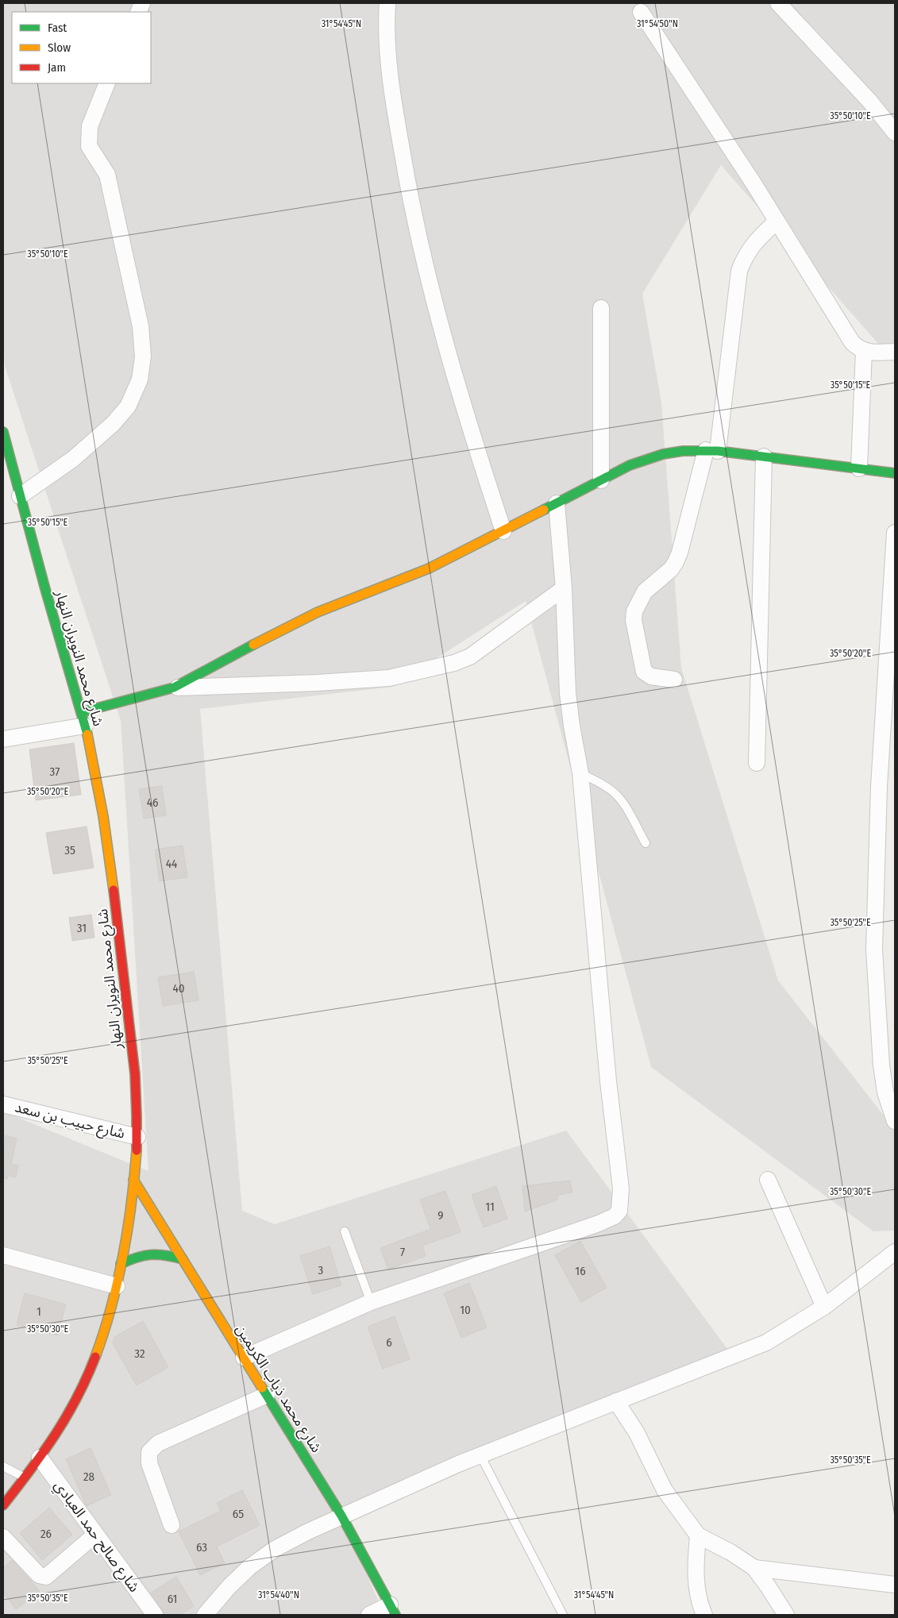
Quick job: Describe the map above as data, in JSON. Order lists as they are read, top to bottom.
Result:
{
  "streets": {
    "street": [
      "شارع محمد النويران النهار",
      "شارع حبيب بن سعد",
      "شارع محمد ذياب الكريمين",
      "شارع صالح حمد العبادي"
    ]
  },
  "crossings": [
    ["شارع محمد النويران النهار", "شارع حبيب بن سعد"],
    ["شارع محمد النويران النهار", "شارع محمد ذياب الكريمين"],
    ["شارع محمد النويران النهار", "شارع صالح حمد العبادي"]
  ],
  "house_numbers": [
    "37",
    "46",
    "35",
    "44",
    "31",
    "40",
    "11",
    "9",
    "7",
    "3",
    "16",
    "10",
    "1",
    "6",
    "32",
    "28",
    "65",
    "26",
    "63",
    "61"
  ],
  "legend": ["Fast", "Slow", "Jam"],
  "coordinates": [
    "31°54'45\"N",
    "31°54'50\"N",
    "35°50'10\"E",
    "35°50'15\"E",
    "35°50'20\"E",
    "35°50'25\"E",
    "35°50'30\"E",
    "35°50'35\"E",
    "31°54'40\"N"
  ]
}
